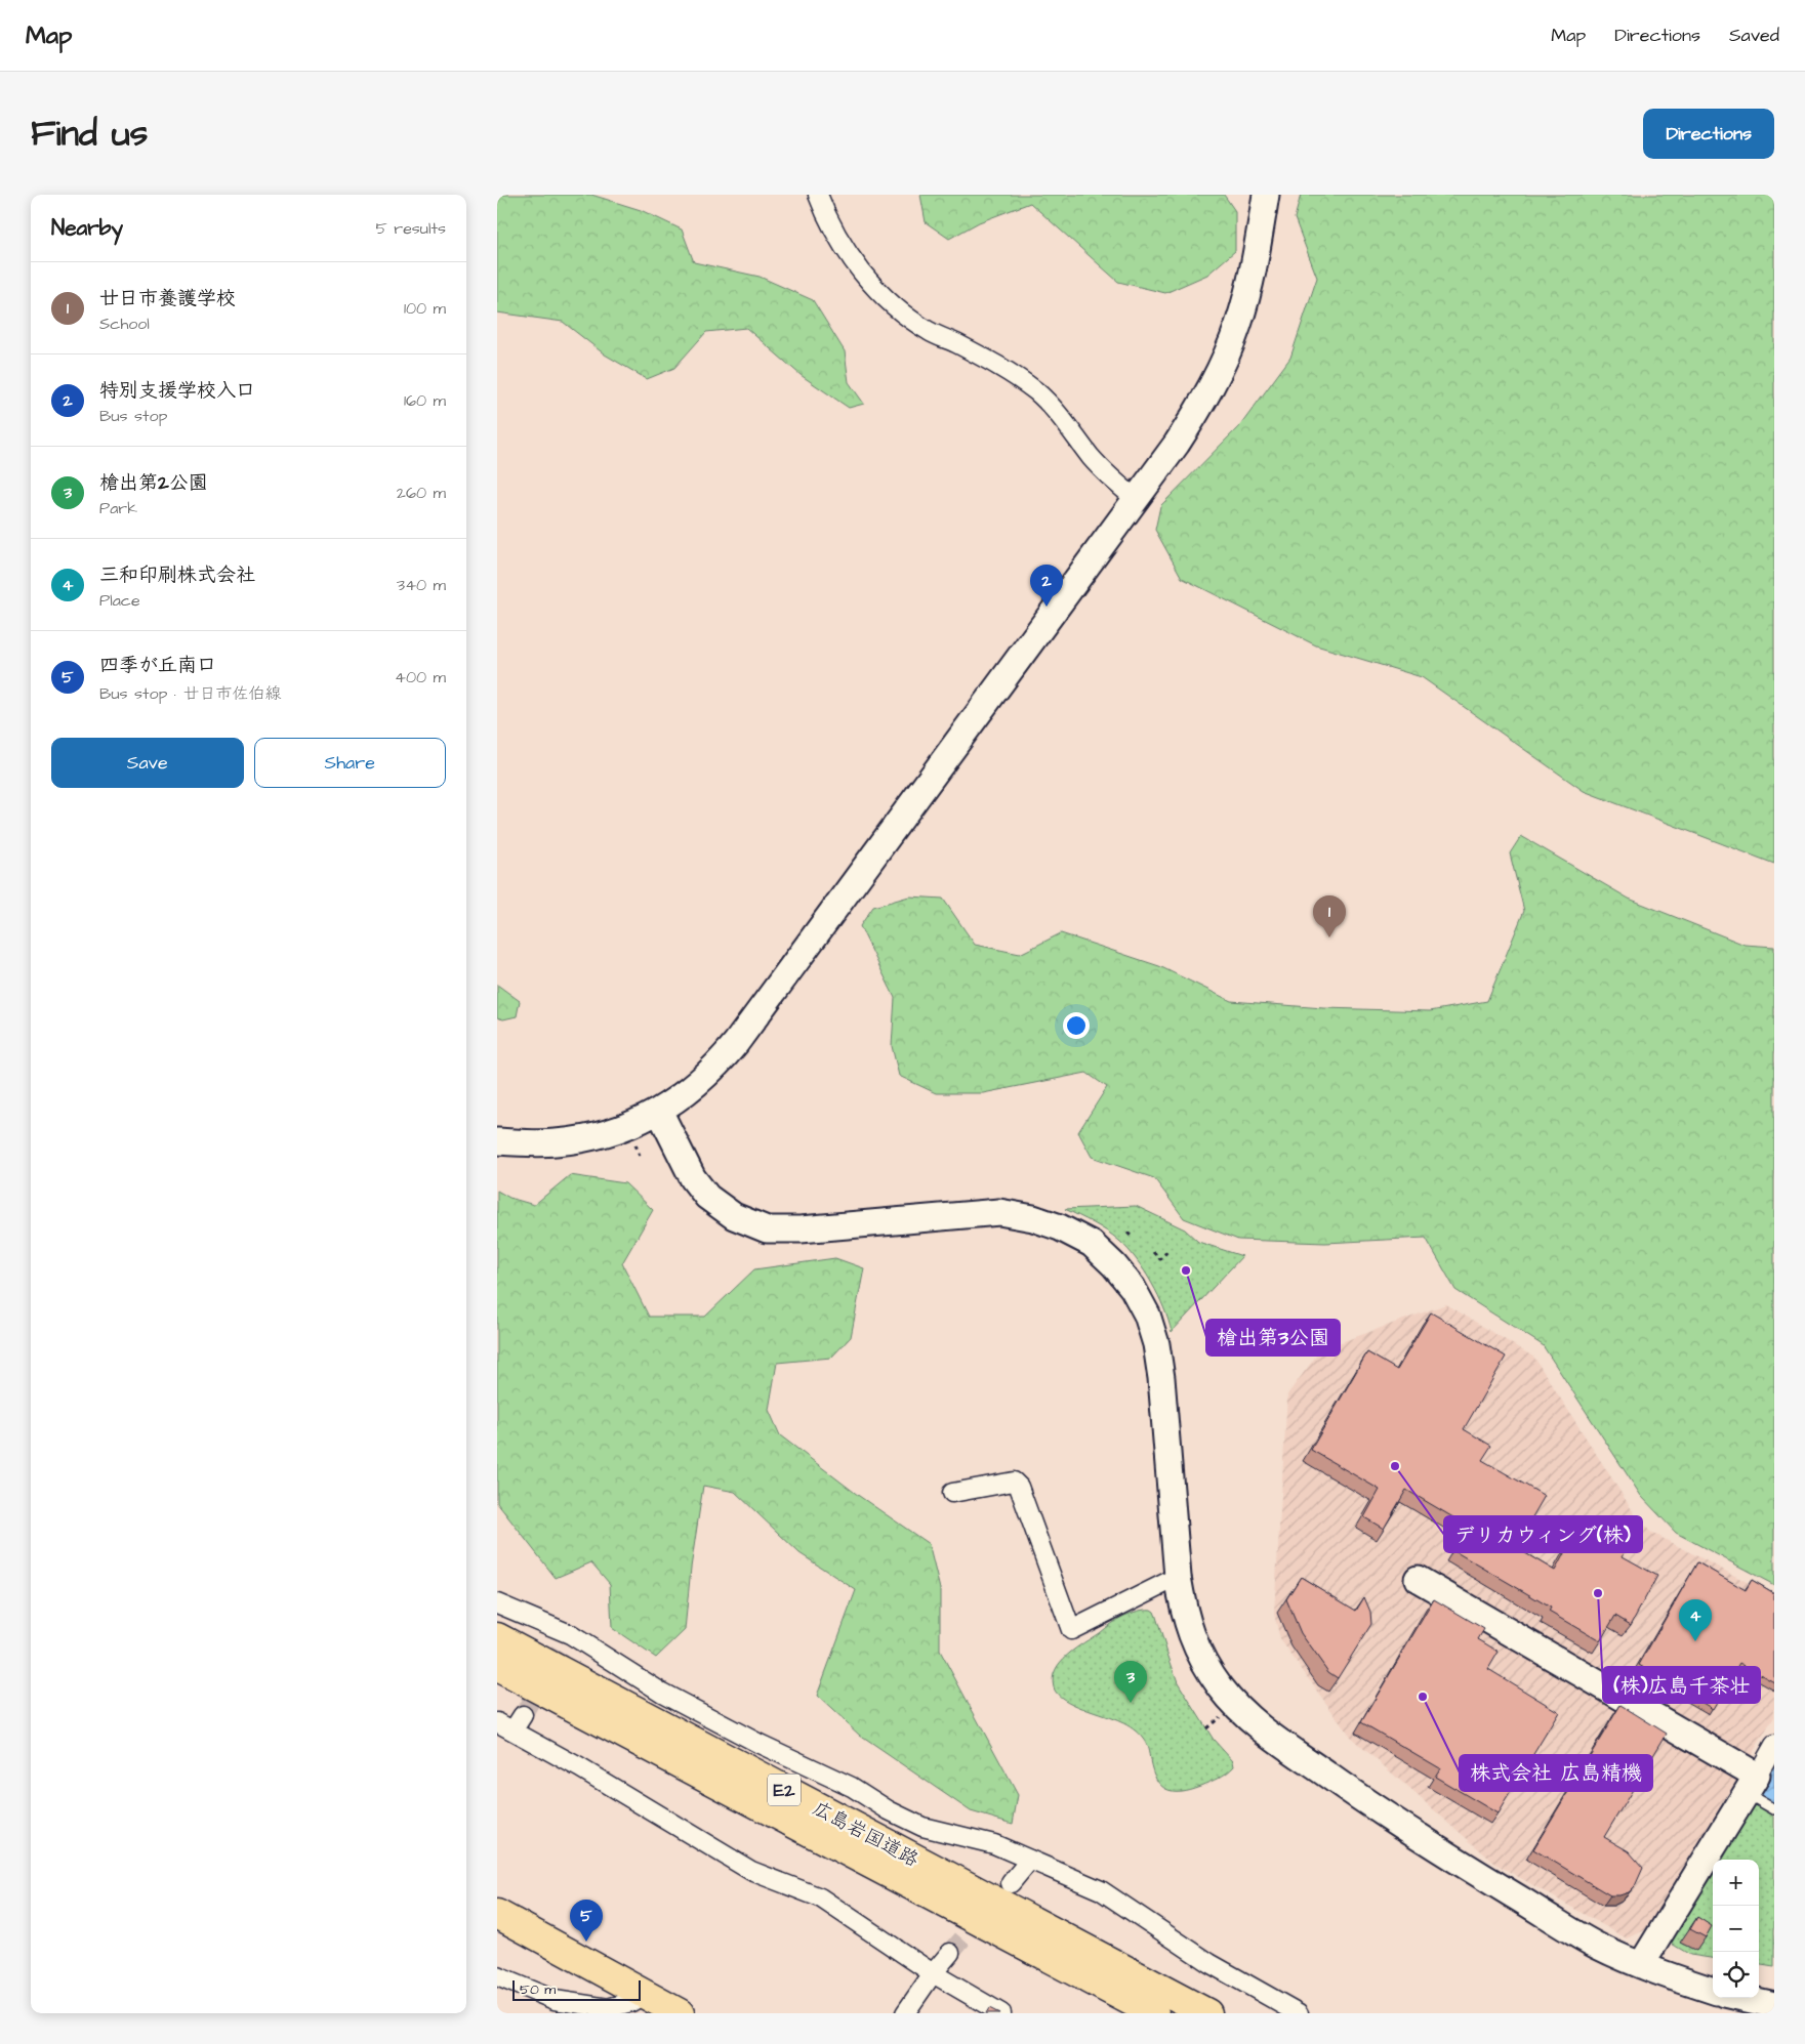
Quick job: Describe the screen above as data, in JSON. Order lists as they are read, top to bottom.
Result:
{
  "streets": {
    "main road": ["E2", "広島岩国道路"]
  },
  "places": [
    "槍出第3公園",
    "デリカウィング(株)",
    "(株)広島千茶壮",
    "株式会社 広島精機"
  ],
  "scale_bar": "50 m",
  "page": {
    "header": "Map",
    "nav": ["Map", "Directions", "Saved"],
    "title": "Find us",
    "buttons": [
      "Directions",
      ["Save", "Share"]
    ],
    "heading": ["Nearby", "5 results"],
    "list": [
      {
        "mark": "1",
        "name": "廿日市養護学校",
        "note": "School",
        "value": "100 m"
      },
      {
        "mark": "2",
        "name": "特別支援学校入口",
        "note": "Bus stop",
        "value": "160 m"
      },
      {
        "mark": "3",
        "name": "槍出第2公園",
        "note": "Park",
        "value": "260 m"
      },
      {
        "mark": "4",
        "name": "三和印刷株式会社",
        "note": "Place",
        "value": "340 m"
      },
      {
        "mark": "5",
        "name": "四季が丘南口",
        "note": "Bus stop · 廿日市佐伯線",
        "value": "400 m"
      }
    ],
    "pins": [
      "2",
      "1",
      "4",
      "3",
      "5"
    ],
    "map_buttons": ["+", "−"],
    "scale": "50 m"
  }
}
